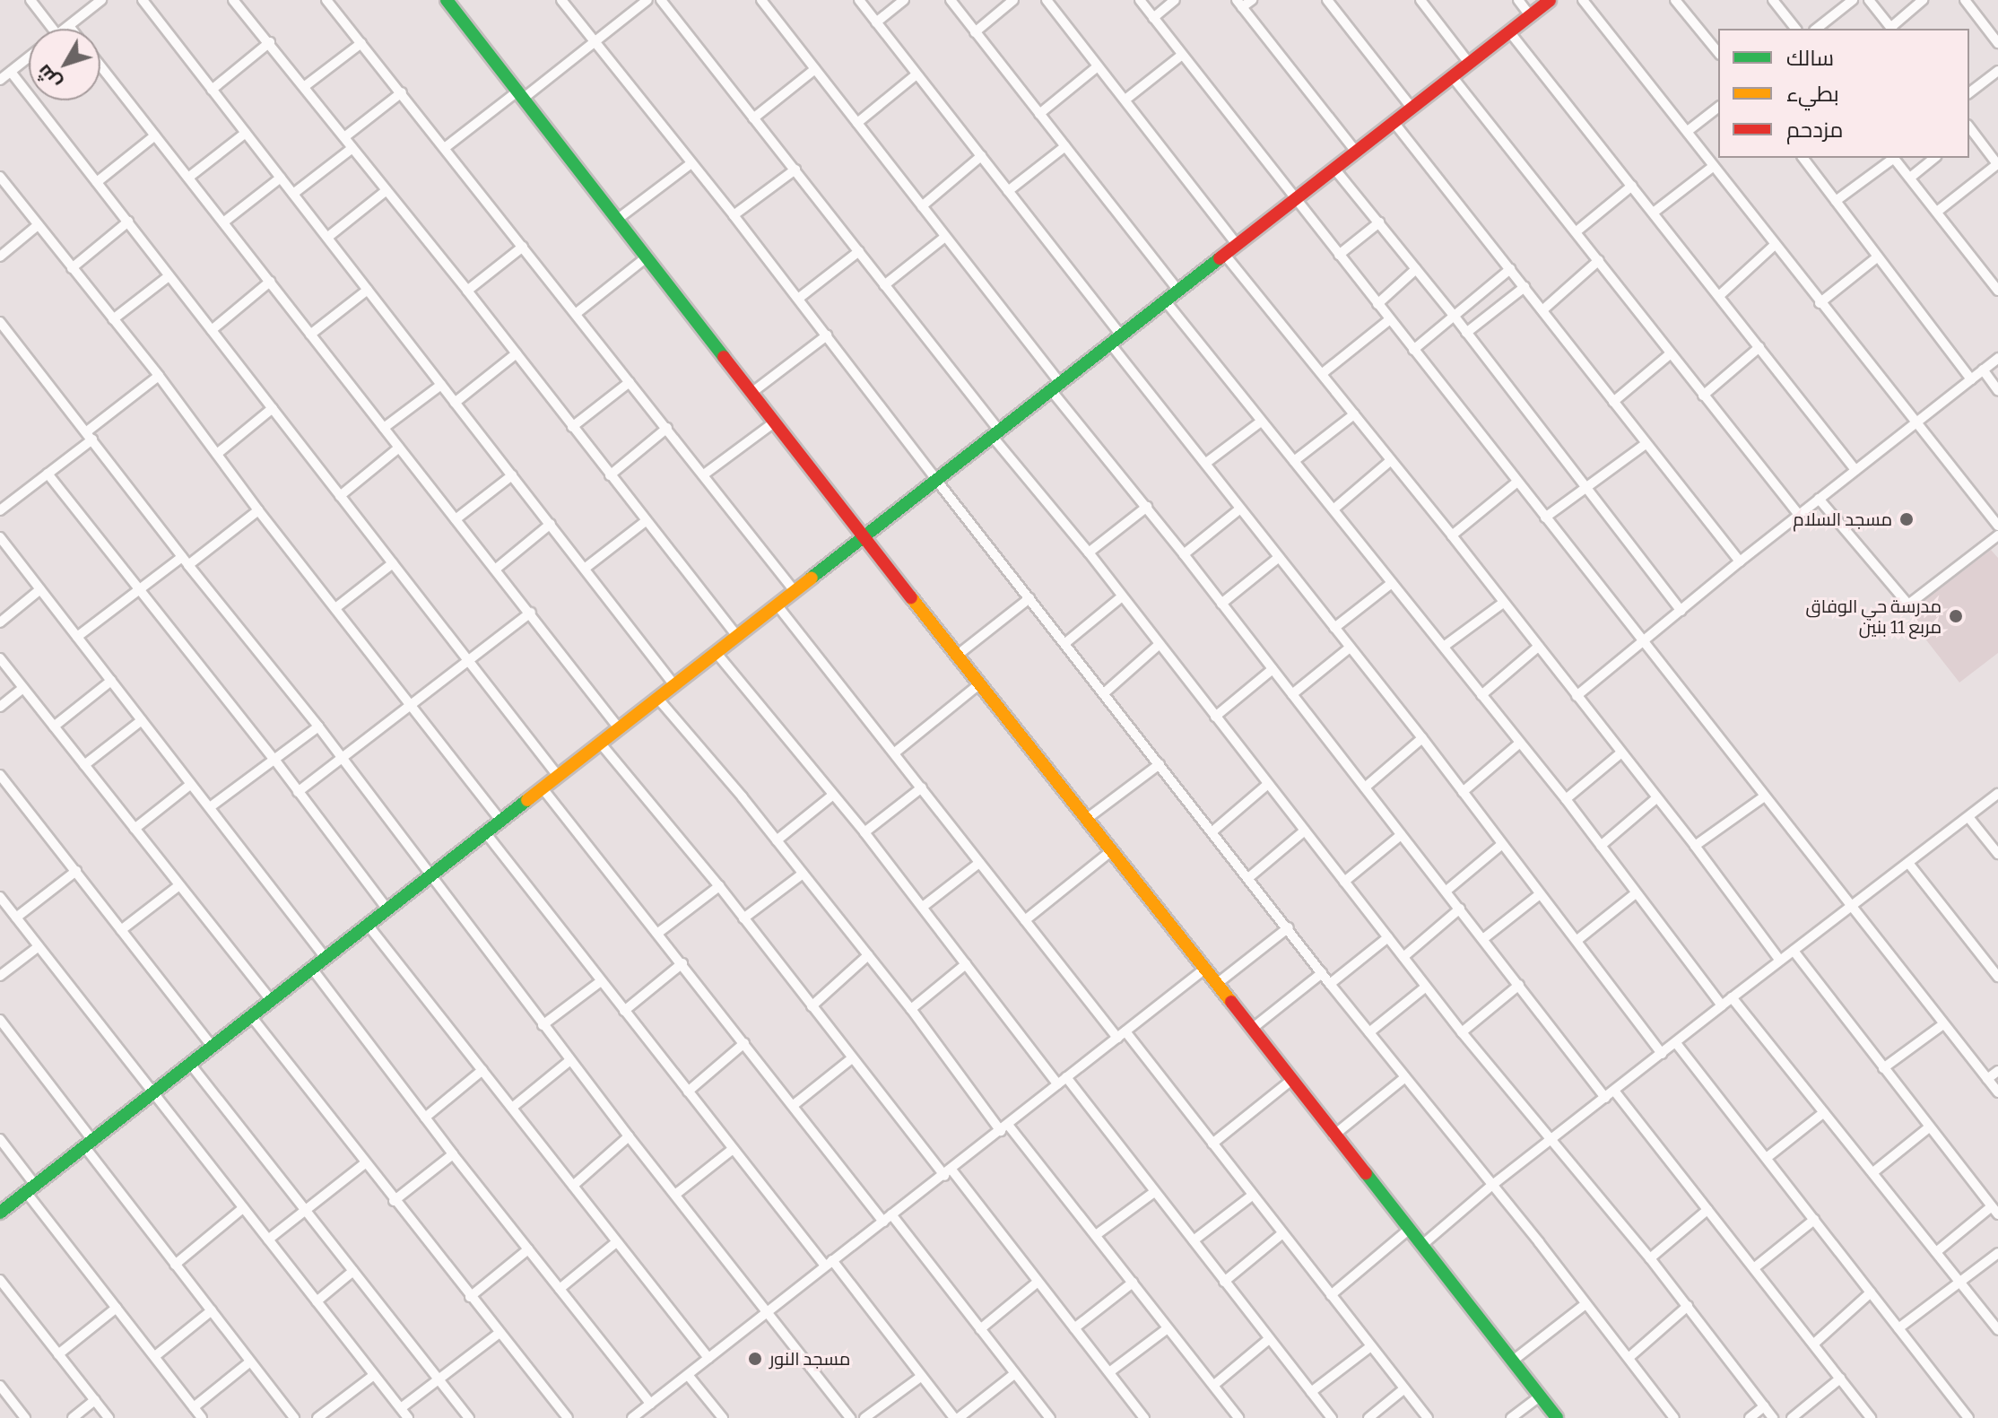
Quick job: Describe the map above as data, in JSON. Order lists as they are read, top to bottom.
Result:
{
  "places": ["مسجد السلام", "مدرسة حي الوفاق مربع 11 بنين", "مسجد النور"],
  "legend": ["سالك", "بطيء", "مزدحم"],
  "north": "bottom left"
}
